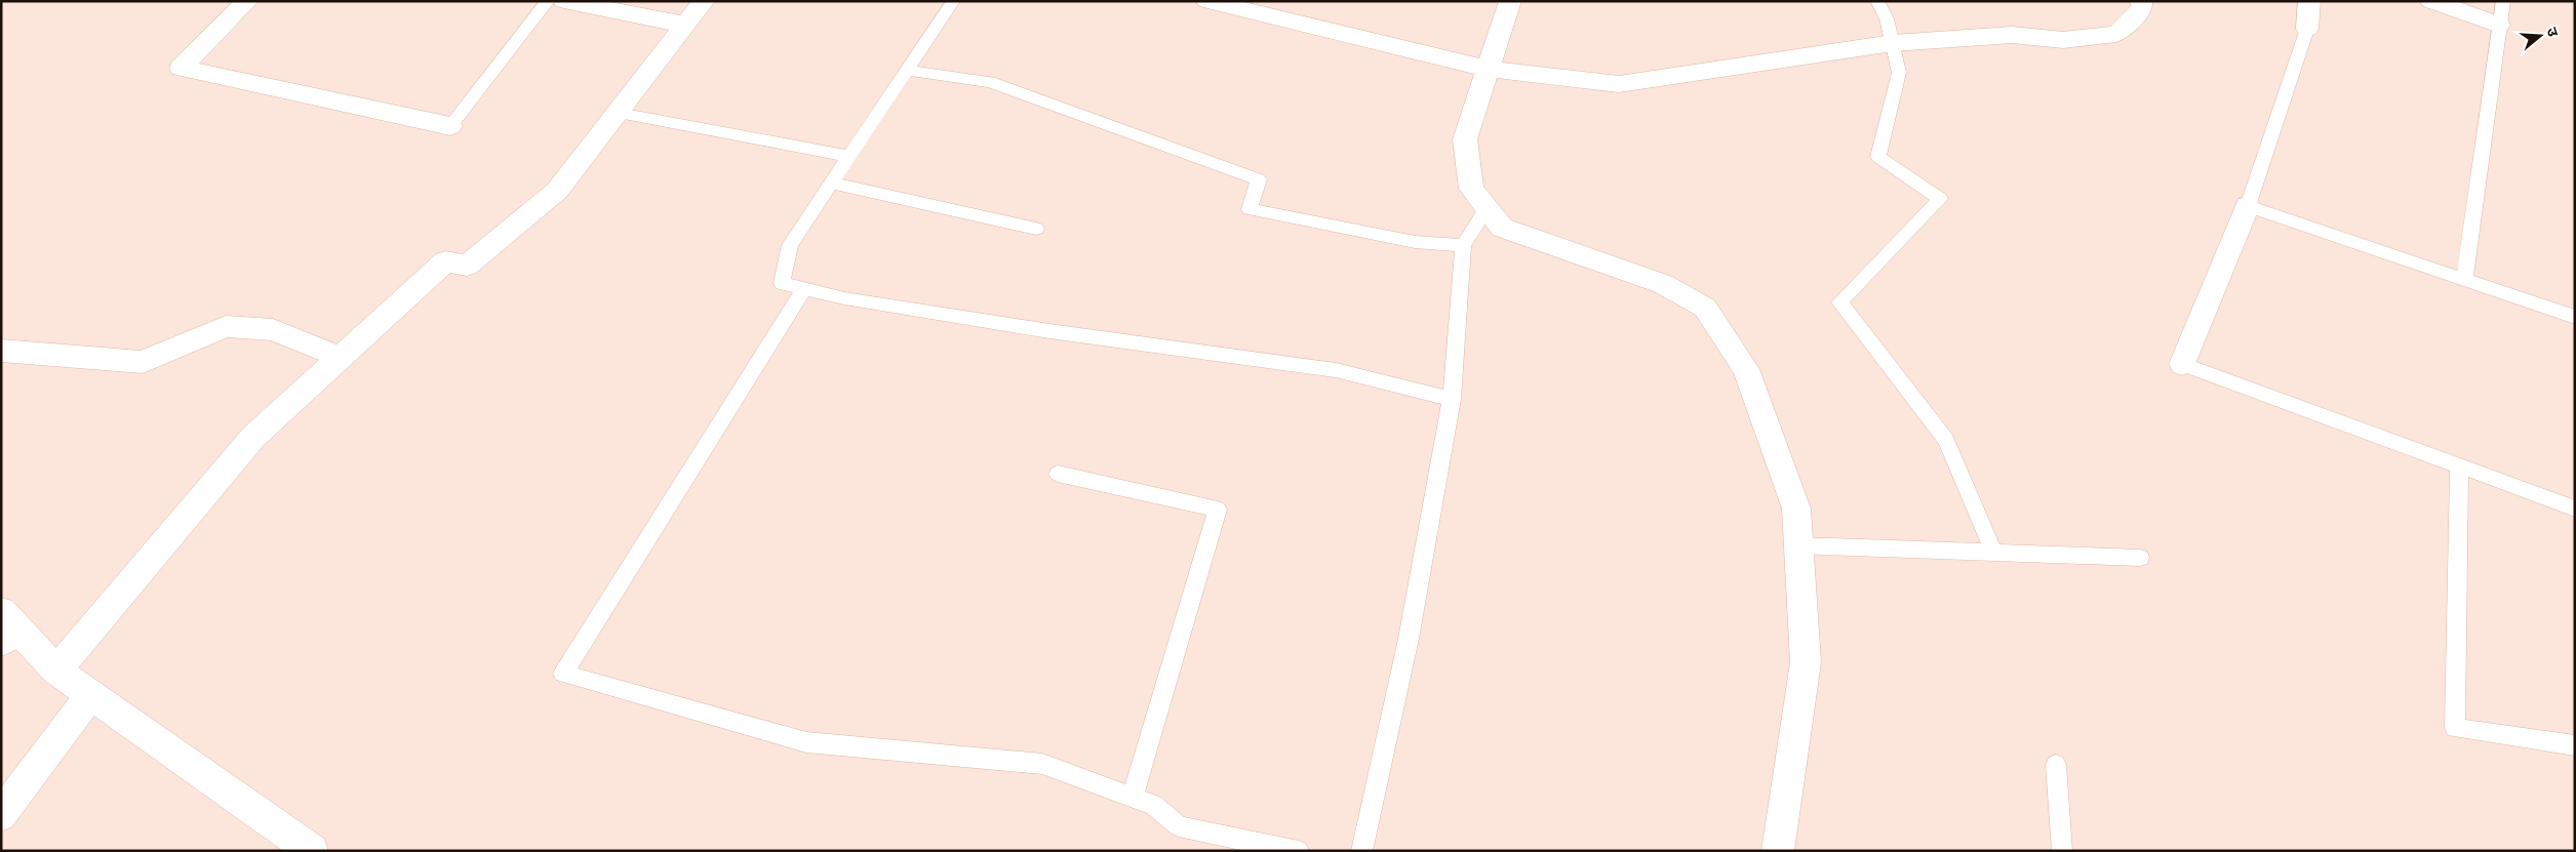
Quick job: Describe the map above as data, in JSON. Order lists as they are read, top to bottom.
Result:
{
  "north": "right"
}
